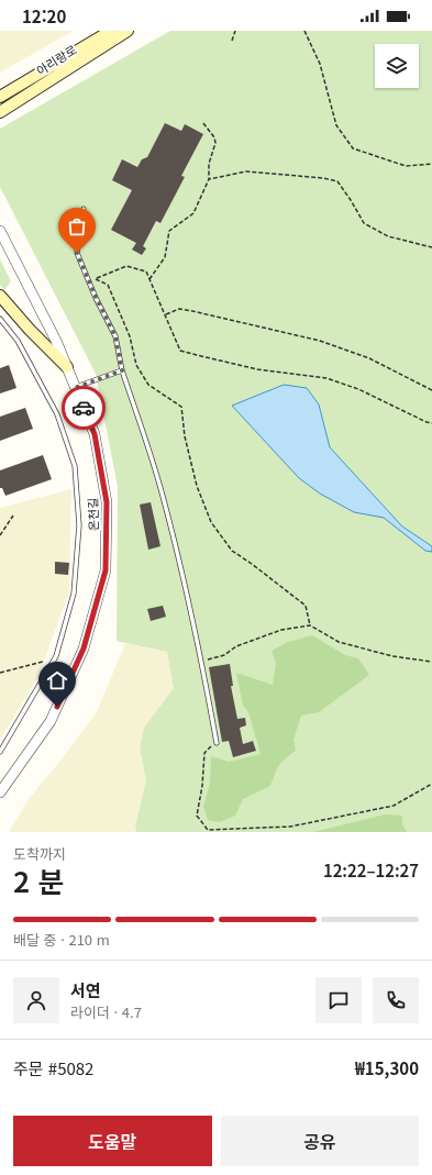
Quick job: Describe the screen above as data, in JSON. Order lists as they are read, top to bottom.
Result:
{
  "streets": {
    "main road": ["아리랑로"],
    "street": ["온천길"]
  },
  "page": {
    "status": "12:20",
    "heading": ["2 분", "도착까지", "12:22–12:27"],
    "panel": [
      "서연",
      "라이더 · 4.7",
      "주문 #5082",
      "₩15,300"
    ],
    "bar": "배달 중 · 210 m",
    "buttons": ["도움말", "공유"]
  }
}
